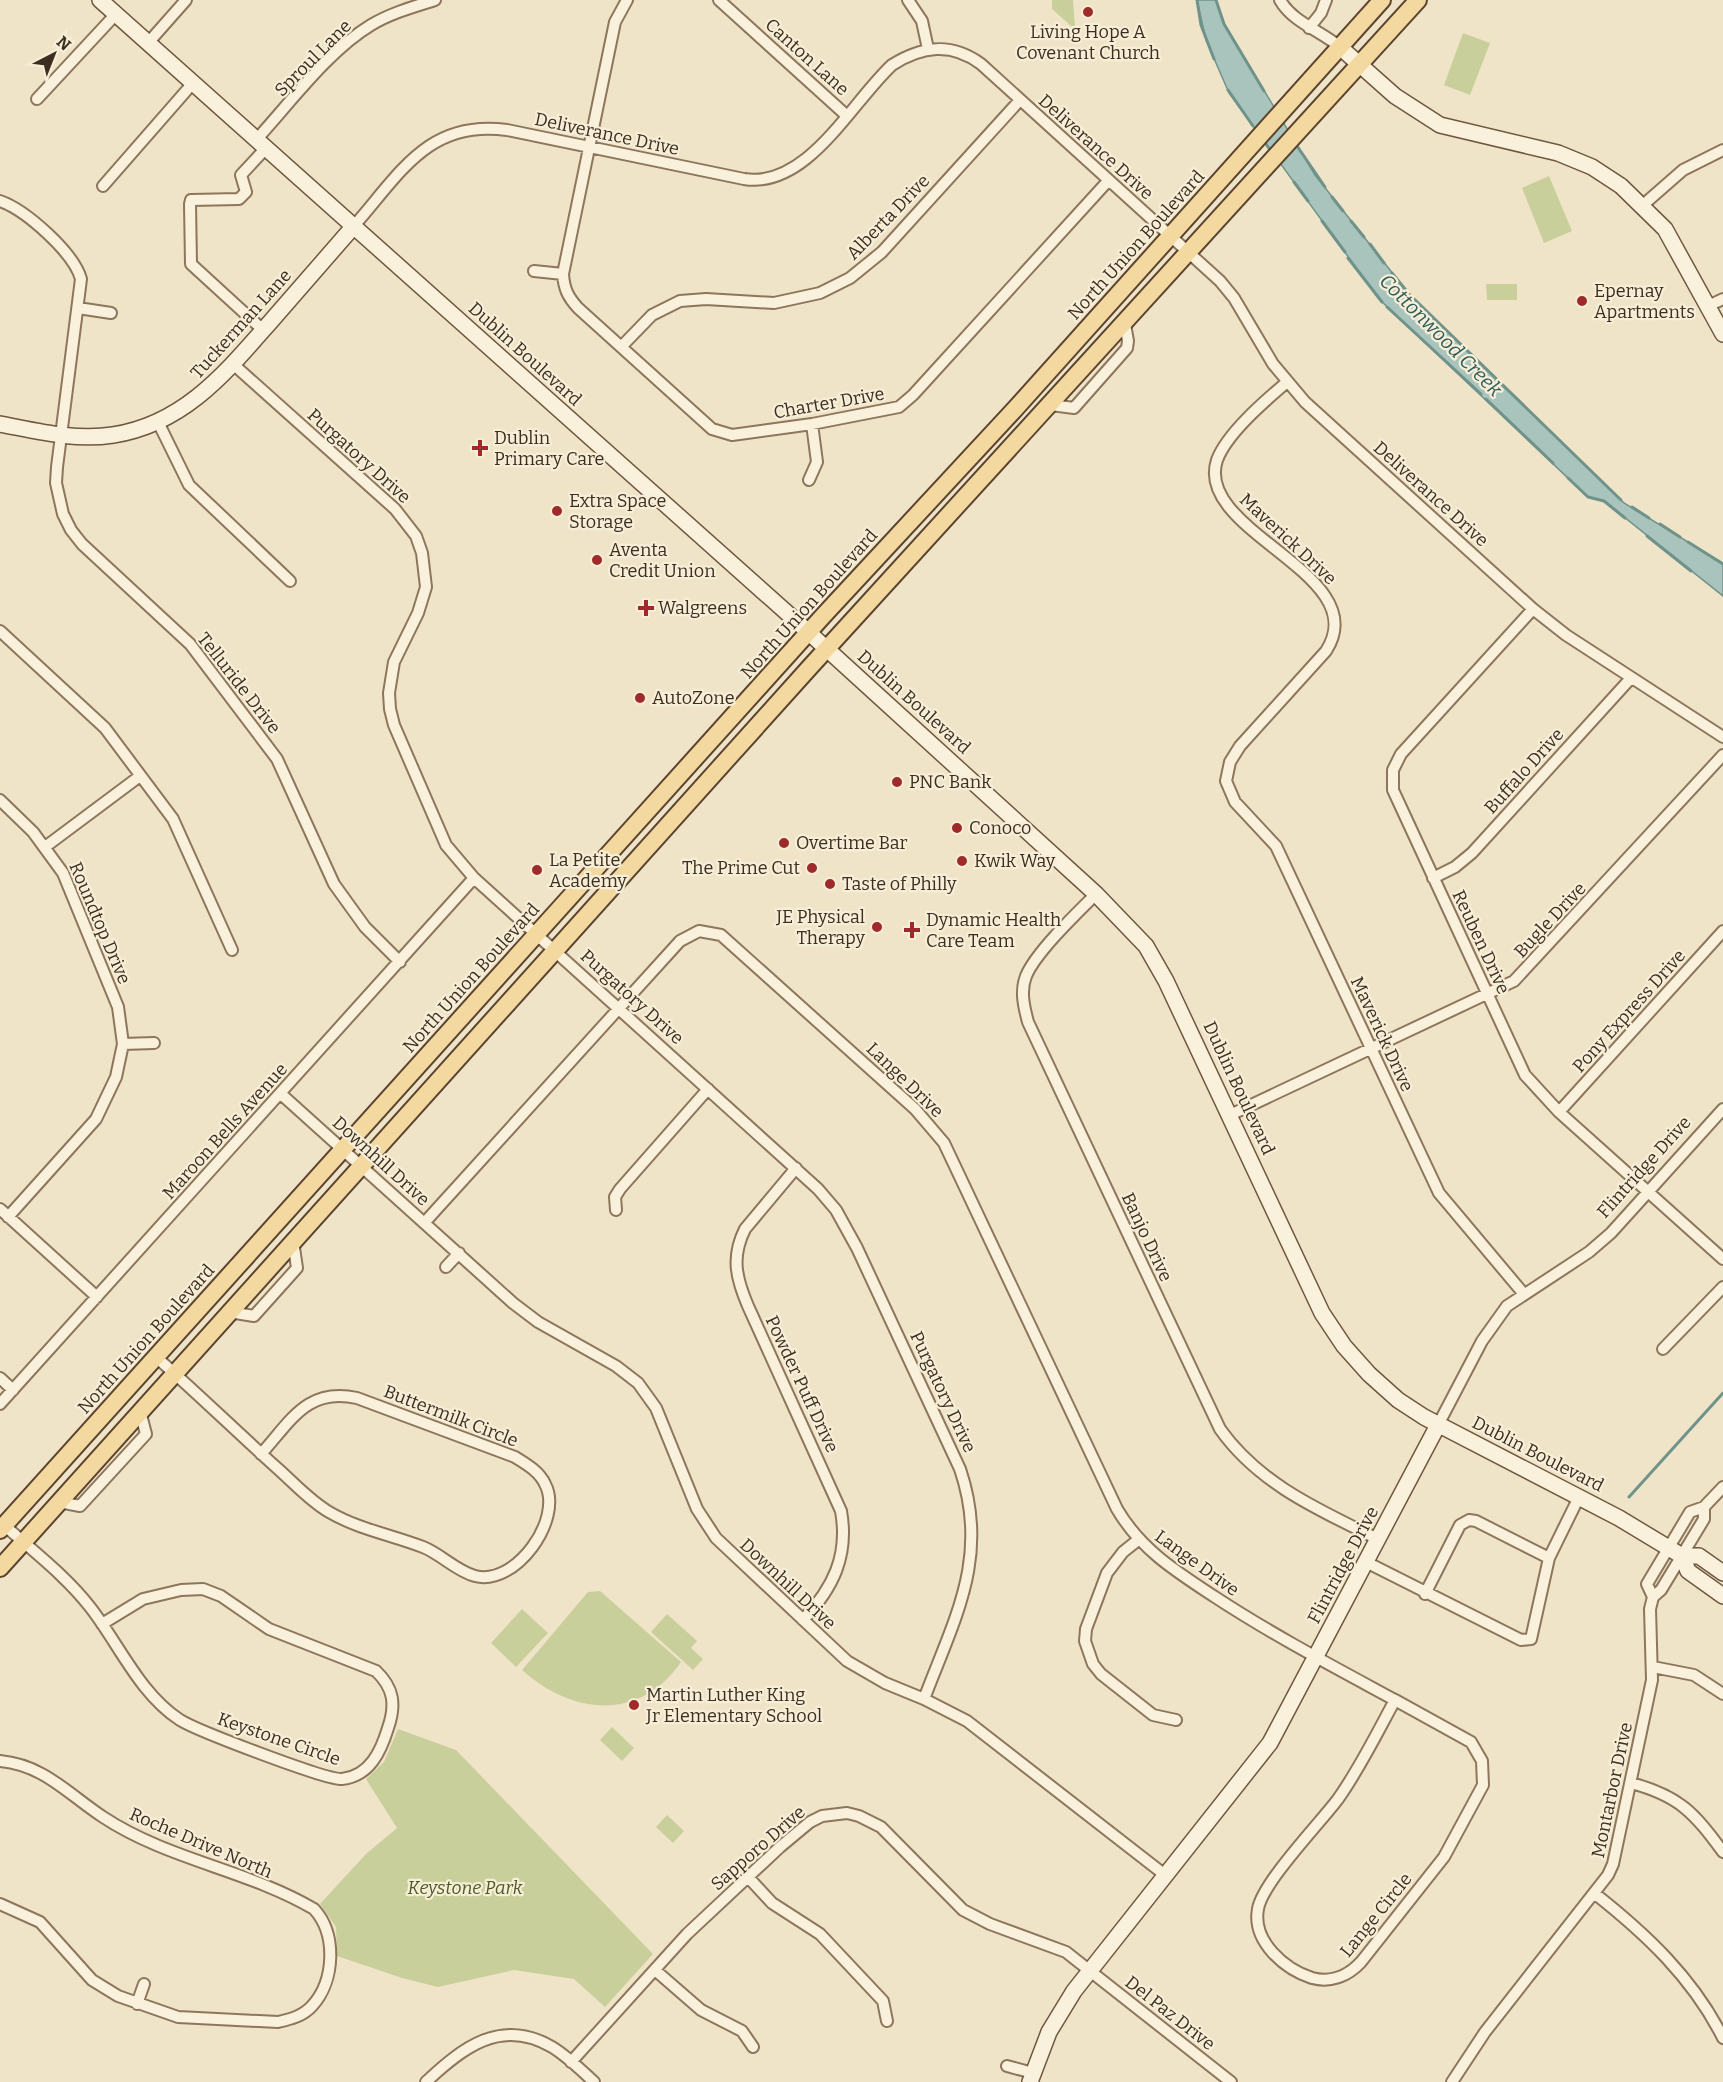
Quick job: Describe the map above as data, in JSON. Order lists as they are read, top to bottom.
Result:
{
  "streets": {
    "main road": [
      "North Union Boulevard",
      "Tuckerman Lane",
      "Dublin Boulevard",
      "Flintridge Drive"
    ],
    "street": [
      "Canton Lane",
      "Sproul Lane",
      "Deliverance Drive",
      "Alberta Drive",
      "Charter Drive",
      "Purgatory Drive",
      "Maverick Drive",
      "Telluride Drive",
      "Buffalo Drive",
      "Bugle Drive",
      "Roundtop Drive",
      "Reuben Drive",
      "Pony Express Drive",
      "Lange Drive",
      "Maroon Bells Avenue",
      "Downhill Drive",
      "Banjo Drive",
      "Powder Puff Drive",
      "Buttermilk Circle",
      "Keystone Circle",
      "Montarbor Drive",
      "Roche Drive North",
      "Sapporo Drive",
      "Lange Circle",
      "Del Paz Drive"
    ]
  },
  "crossings": [
    ["Canton Lane", "Deliverance Drive"],
    ["Sproul Lane", "Tuckerman Lane"],
    ["Sproul Lane", "Dublin Boulevard"],
    ["Deliverance Drive", "Alberta Drive"],
    ["Deliverance Drive", "North Union Boulevard"],
    ["Deliverance Drive", "Tuckerman Lane"],
    ["Deliverance Drive", "Dublin Boulevard"],
    ["Deliverance Drive", "Charter Drive"],
    ["Deliverance Drive", "Maverick Drive"],
    ["Deliverance Drive", "Buffalo Drive"],
    ["Deliverance Drive", "Reuben Drive"],
    ["Alberta Drive", "Charter Drive"],
    ["North Union Boulevard", "Dublin Boulevard"],
    ["North Union Boulevard", "Purgatory Drive"],
    ["North Union Boulevard", "Downhill Drive"],
    ["North Union Boulevard", "Buttermilk Circle"],
    ["North Union Boulevard", "Keystone Circle"],
    ["Tuckerman Lane", "Dublin Boulevard"],
    ["Tuckerman Lane", "Purgatory Drive"],
    ["Tuckerman Lane", "Telluride Drive"],
    ["Dublin Boulevard", "Bugle Drive"],
    ["Dublin Boulevard", "Flintridge Drive"],
    ["Dublin Boulevard", "Banjo Drive"],
    ["Dublin Boulevard", "Montarbor Drive"],
    ["Purgatory Drive", "Lange Drive"],
    ["Purgatory Drive", "Maroon Bells Avenue"],
    ["Purgatory Drive", "Downhill Drive"],
    ["Purgatory Drive", "Powder Puff Drive"],
    ["Maverick Drive", "Bugle Drive"],
    ["Maverick Drive", "Flintridge Drive"],
    ["Telluride Drive", "Maroon Bells Avenue"],
    ["Buffalo Drive", "Reuben Drive"],
    ["Bugle Drive", "Reuben Drive"],
    ["Reuben Drive", "Pony Express Drive"],
    ["Reuben Drive", "Flintridge Drive"],
    ["Lange Drive", "Downhill Drive"],
    ["Lange Drive", "Flintridge Drive"],
    ["Lange Drive", "Lange Circle"],
    ["Maroon Bells Avenue", "Downhill Drive"],
    ["Downhill Drive", "Flintridge Drive"],
    ["Downhill Drive", "Powder Puff Drive"],
    ["Flintridge Drive", "Banjo Drive"],
    ["Flintridge Drive", "Sapporo Drive"],
    ["Flintridge Drive", "Lange Circle"],
    ["Flintridge Drive", "Del Paz Drive"],
    ["Sapporo Drive", "Del Paz Drive"]
  ],
  "water": ["Cottonwood Creek"],
  "parks": ["Keystone Park"],
  "places": {
    "other": [
      "Living Hope A Covenant Church",
      "Epernay Apartments",
      "Extra Space Storage",
      "Aventa Credit Union",
      "AutoZone",
      "PNC Bank",
      "Conoco",
      "Overtime Bar",
      "Kwik Way",
      "The Prime Cut",
      "La Petite Academy",
      "Taste of Philly",
      "JE Physical Therapy",
      "Martin Luther King Jr Elementary School"
    ],
    "health": ["Dublin Primary Care", "Walgreens", "Dynamic Health Care Team"]
  },
  "north": "top right"
}
